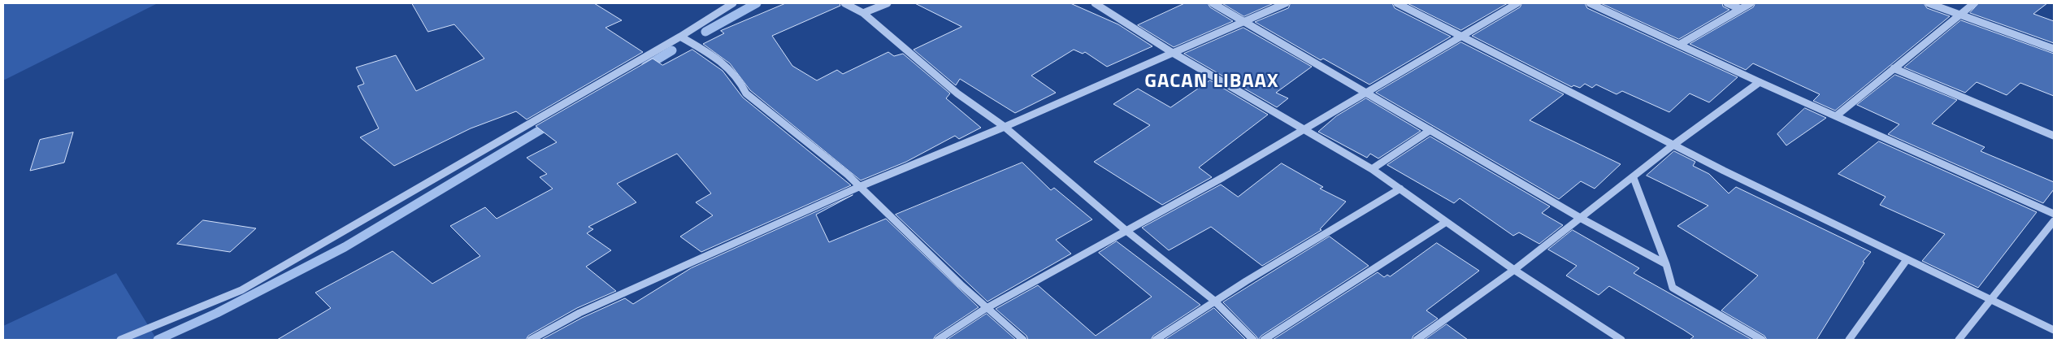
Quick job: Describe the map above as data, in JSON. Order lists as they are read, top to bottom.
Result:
{
  "districts": ["GACAN LIBAAX"]
}
